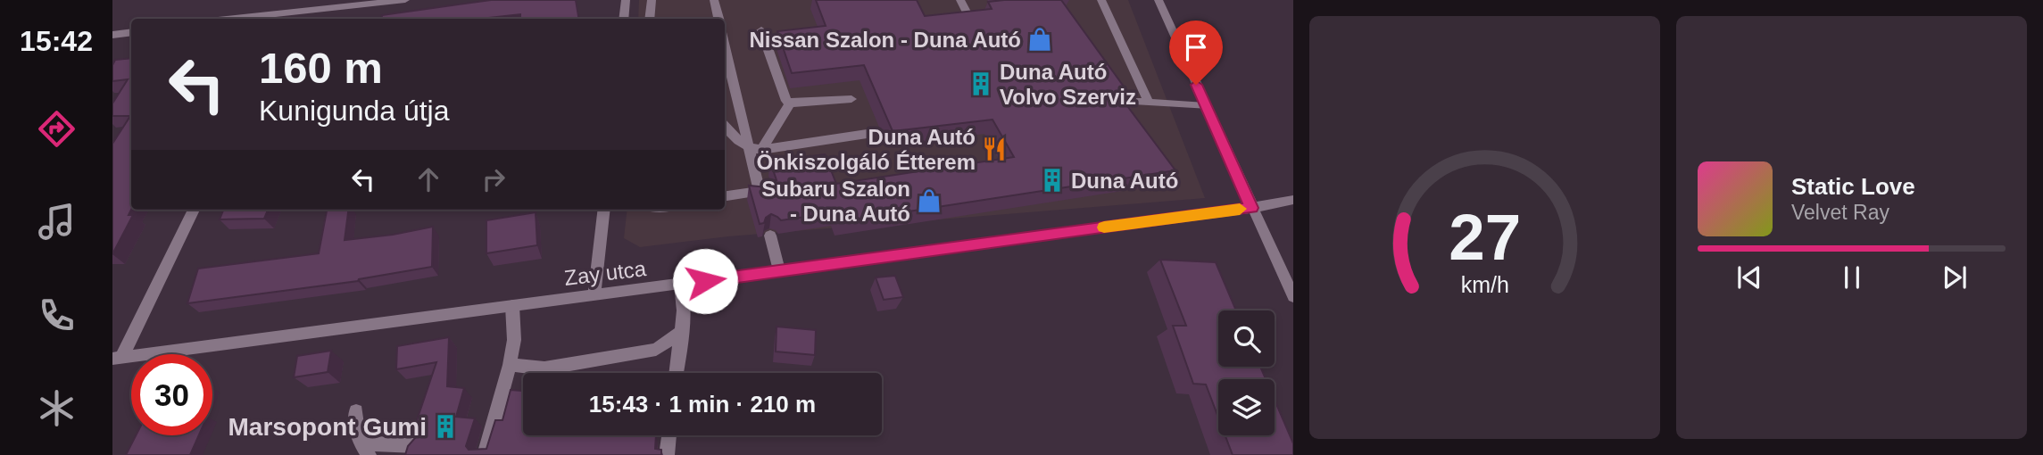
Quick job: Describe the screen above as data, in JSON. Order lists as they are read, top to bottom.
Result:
{
  "streets": {
    "street": ["Zay utca"]
  },
  "places": {
    "shop": ["Nissan Szalon - Duna Autó", "Subaru Szalon - Duna Autó"],
    "building": ["Duna Autó Volvo Szerviz", "Duna Autó", "Marsopont Gumi"],
    "restaurant": ["Duna Autó Önkiszolgáló Étterem"]
  },
  "page": {
    "tabs": "15:42",
    "turn": ["160 m", "Kunigunda útja"],
    "song": ["Static Love", "Velvet Ray"],
    "limit": "30",
    "trip": "15:43 · 1 min · 210 m",
    "gauge": ["27", "km/h"]
  }
}
